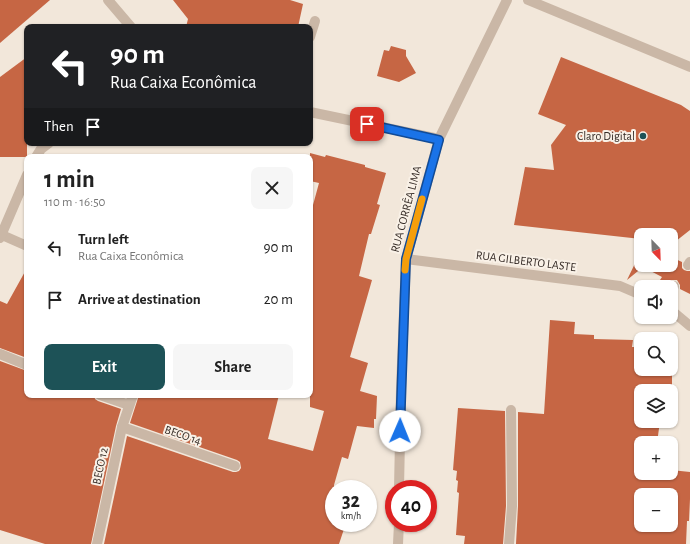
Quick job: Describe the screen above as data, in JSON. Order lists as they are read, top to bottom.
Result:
{
  "streets": {
    "street": [
      "RUA CORRÊA LIMA",
      "RUA GILBERTO LASTE",
      "BECO 14",
      "BECO 12"
    ]
  },
  "crossings": [
    ["RUA CORRÊA LIMA", "RUA GILBERTO LASTE"],
    ["BECO 14", "BECO 12"]
  ],
  "places": ["Claro Digital"],
  "north": "bottom right",
  "page": {
    "turn": ["90 m", "Rua Caixa Econômica"],
    "then": "Then",
    "heading": ["1 min", "110 m · 16:50"],
    "list": [
      {
        "name": "Turn left",
        "note": "Rua Caixa Econômica",
        "value": "90 m"
      },
      {
        "name": "Arrive at destination",
        "value": "20 m"
      }
    ],
    "map_buttons": ["+", "−"],
    "buttons": ["Exit", "Share"],
    "speed": "32 km/h",
    "limit": "40"
  }
}
